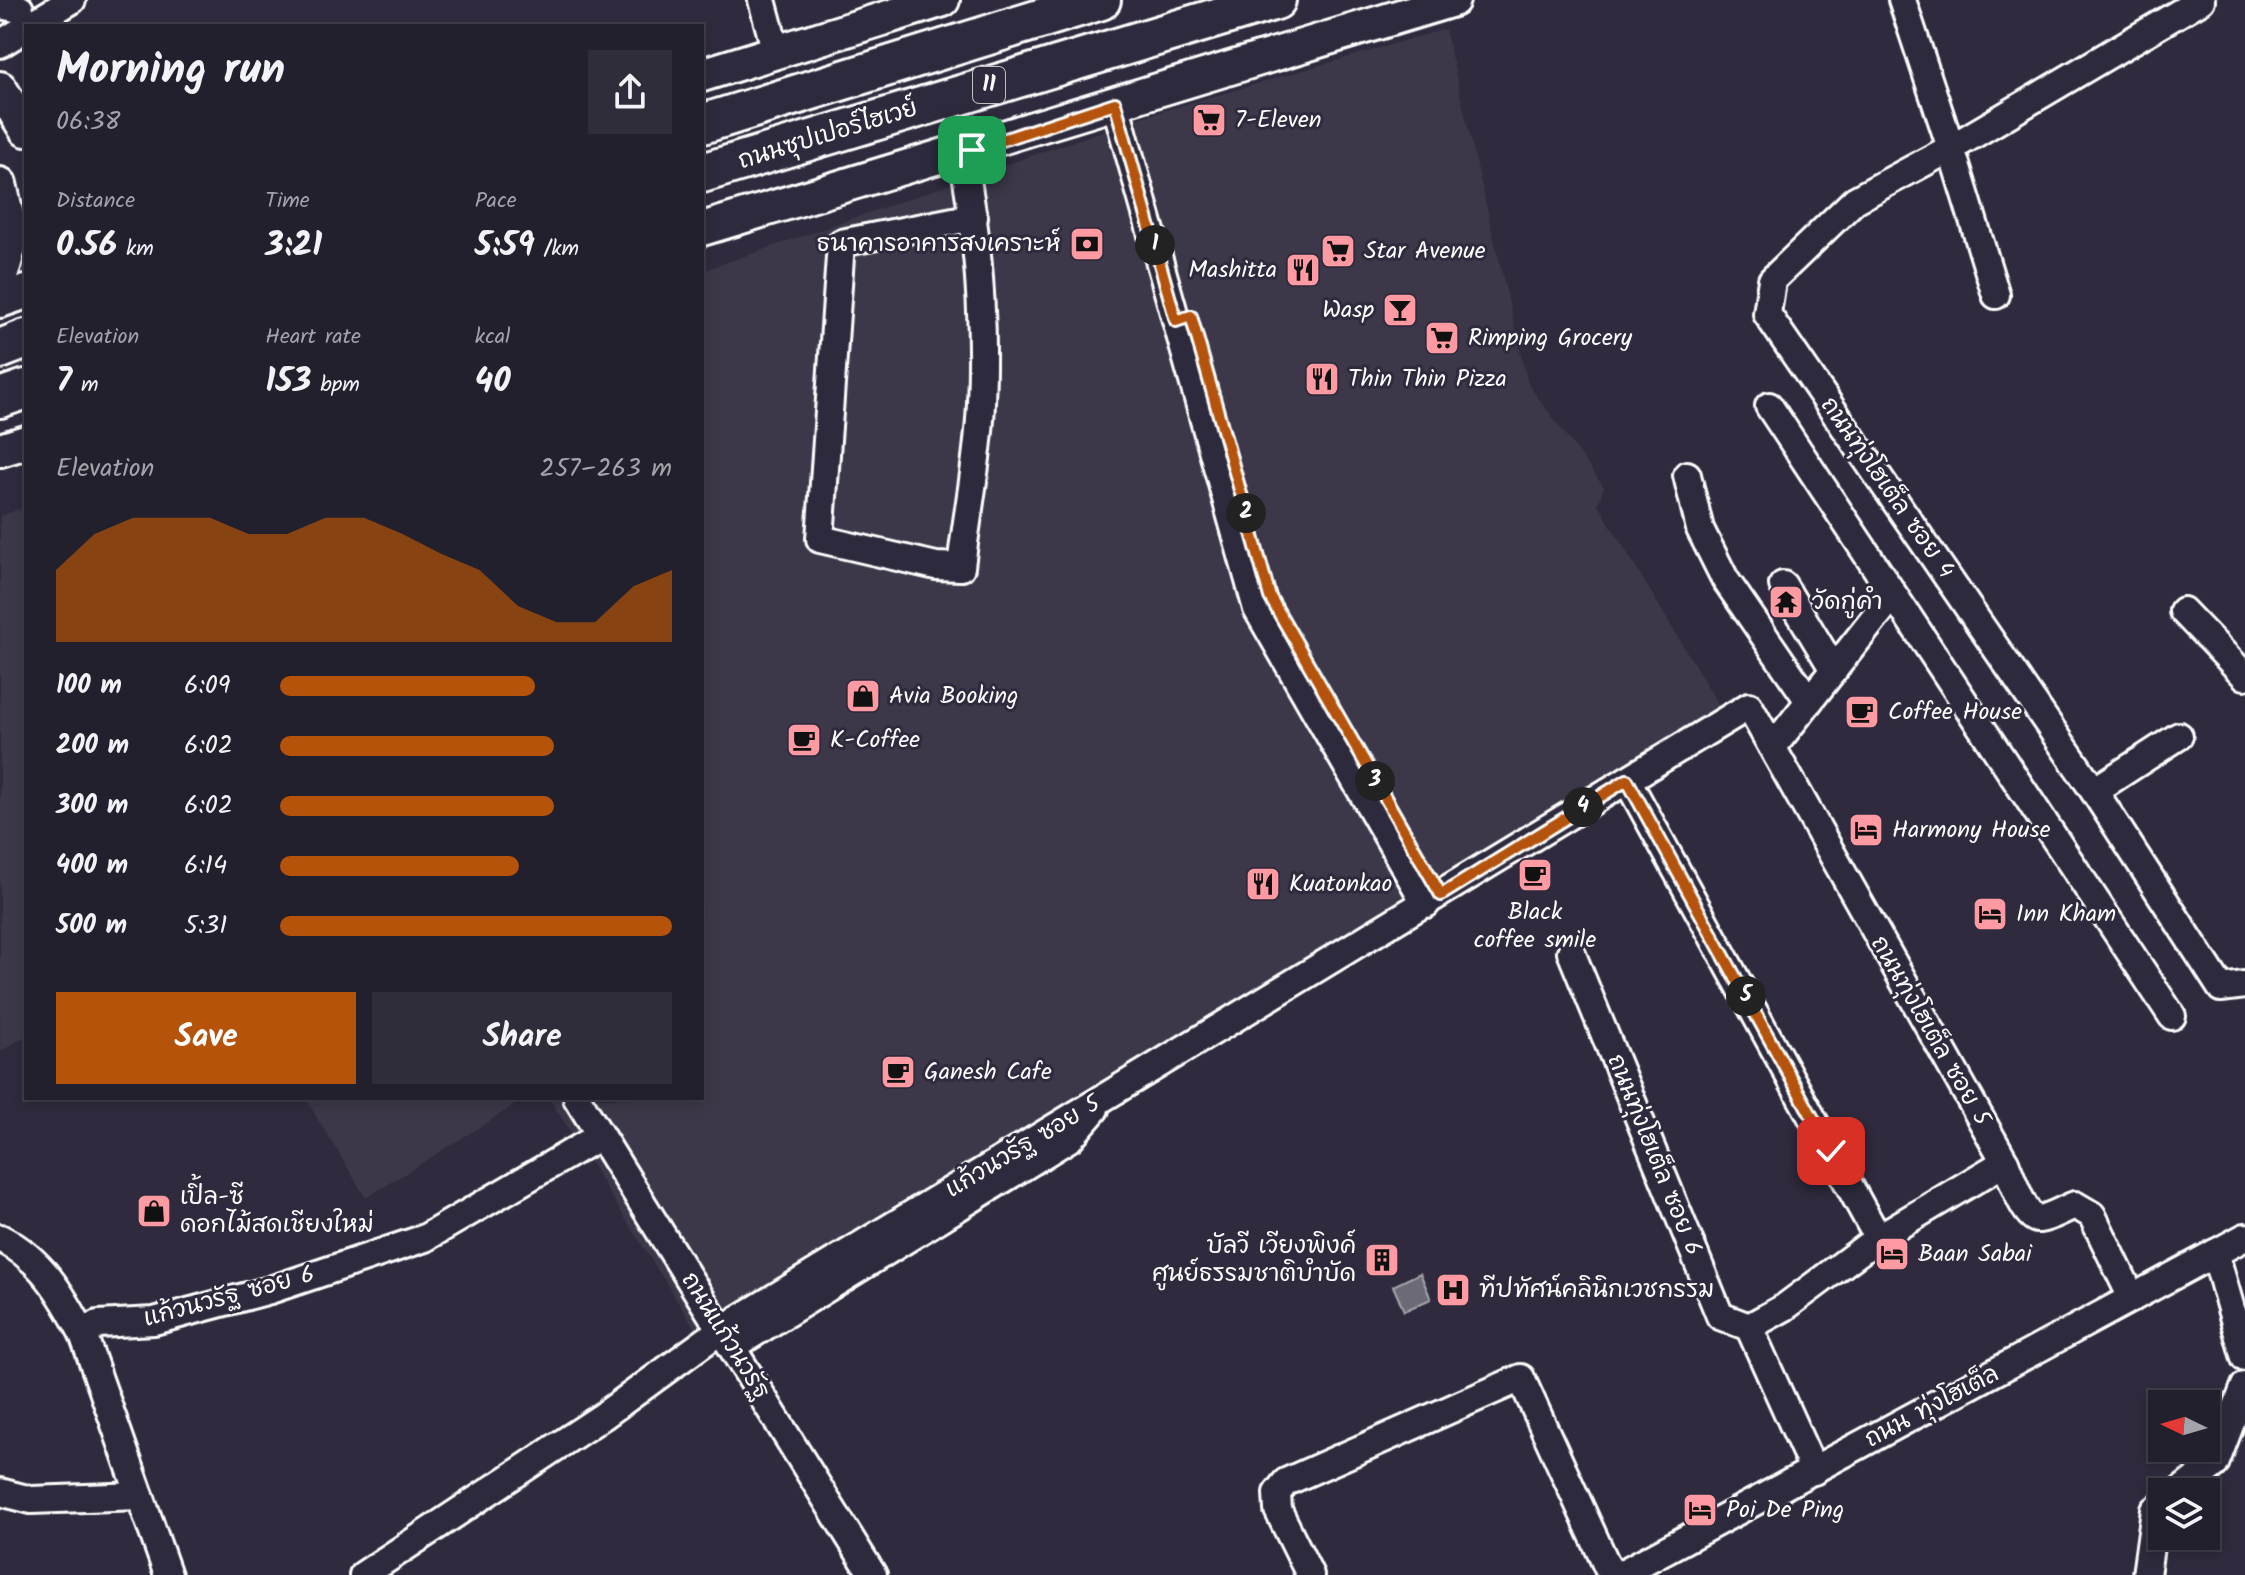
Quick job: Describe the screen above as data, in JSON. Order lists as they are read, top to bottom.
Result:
{
  "streets": {
    "highway": ["11", "ถนนซุปเปอร์ไฮเวย์"],
    "street": [
      "ถนนทุ่งโฮเต็ล ซอย 4",
      "ถนนทุ่งโฮเต็ล ซอย 5",
      "แก้วนวรัฐ ซอย 5",
      "ถนนทุ่งโฮเต็ล ซอย 6",
      "แก้วนวรัฐ ซอย 6",
      "ถนนแก้วนวรัฐ",
      "ถนน ทุ่งโฮเต็ล"
    ]
  },
  "crossings": [
    ["ถนนทุ่งโฮเต็ล ซอย 5", "แก้วนวรัฐ ซอย 5"],
    ["ถนนทุ่งโฮเต็ล ซอย 5", "ถนน ทุ่งโฮเต็ล"],
    ["แก้วนวรัฐ ซอย 5", "ถนนแก้วนวรัฐ"],
    ["แก้วนวรัฐ ซอย 6", "ถนนแก้วนวรัฐ"]
  ],
  "places": {
    "supermarket": ["7-Eleven", "Star Avenue", "Rimping Grocery"],
    "bank": ["ธนาคารอาคารสงเคราะห์"],
    "restaurant": ["Mashitta", "Thin Thin Pizza", "Kuatonkao"],
    "bar": ["Wasp"],
    "temple": ["วัดกู่คำ"],
    "shop": ["Avia Booking", "เปิ้ล-ซี ดอกไม้สดเชียงใหม่"],
    "cafe": [
      "Coffee House",
      "K-Coffee",
      "Black coffee smile",
      "Ganesh Cafe"
    ],
    "hotel": [
      "Harmony House",
      "Inn Kham",
      "Baan Sabai",
      "Poi De Ping"
    ],
    "building": ["บัลวี เวียงพิงค์ ศูนย์ธรรมชาติบำบัด"],
    "hospital": ["ทีปทัศน์คลินิกเวชกรรม"]
  },
  "north": "left",
  "page": {
    "heading": ["Morning run", "06:38"],
    "stats": [
      ["Distance", "0.56 km"],
      ["Time", "3:21"],
      ["Pace", "5:59 /km"],
      ["Elevation", "7 m"],
      ["Heart rate", "153 bpm"],
      ["kcal", "40"]
    ],
    "pins": [
      "1",
      "2",
      "3",
      "4",
      "5"
    ],
    "chart": ["Elevation", "257–263 m"],
    "list": [
      {
        "name": "100 m",
        "note": "6:09"
      },
      {
        "name": "200 m",
        "note": "6:02"
      },
      {
        "name": "300 m",
        "note": "6:02"
      },
      {
        "name": "400 m",
        "note": "6:14"
      },
      {
        "name": "500 m",
        "note": "5:31"
      }
    ],
    "buttons": ["Save", "Share"]
  }
}
